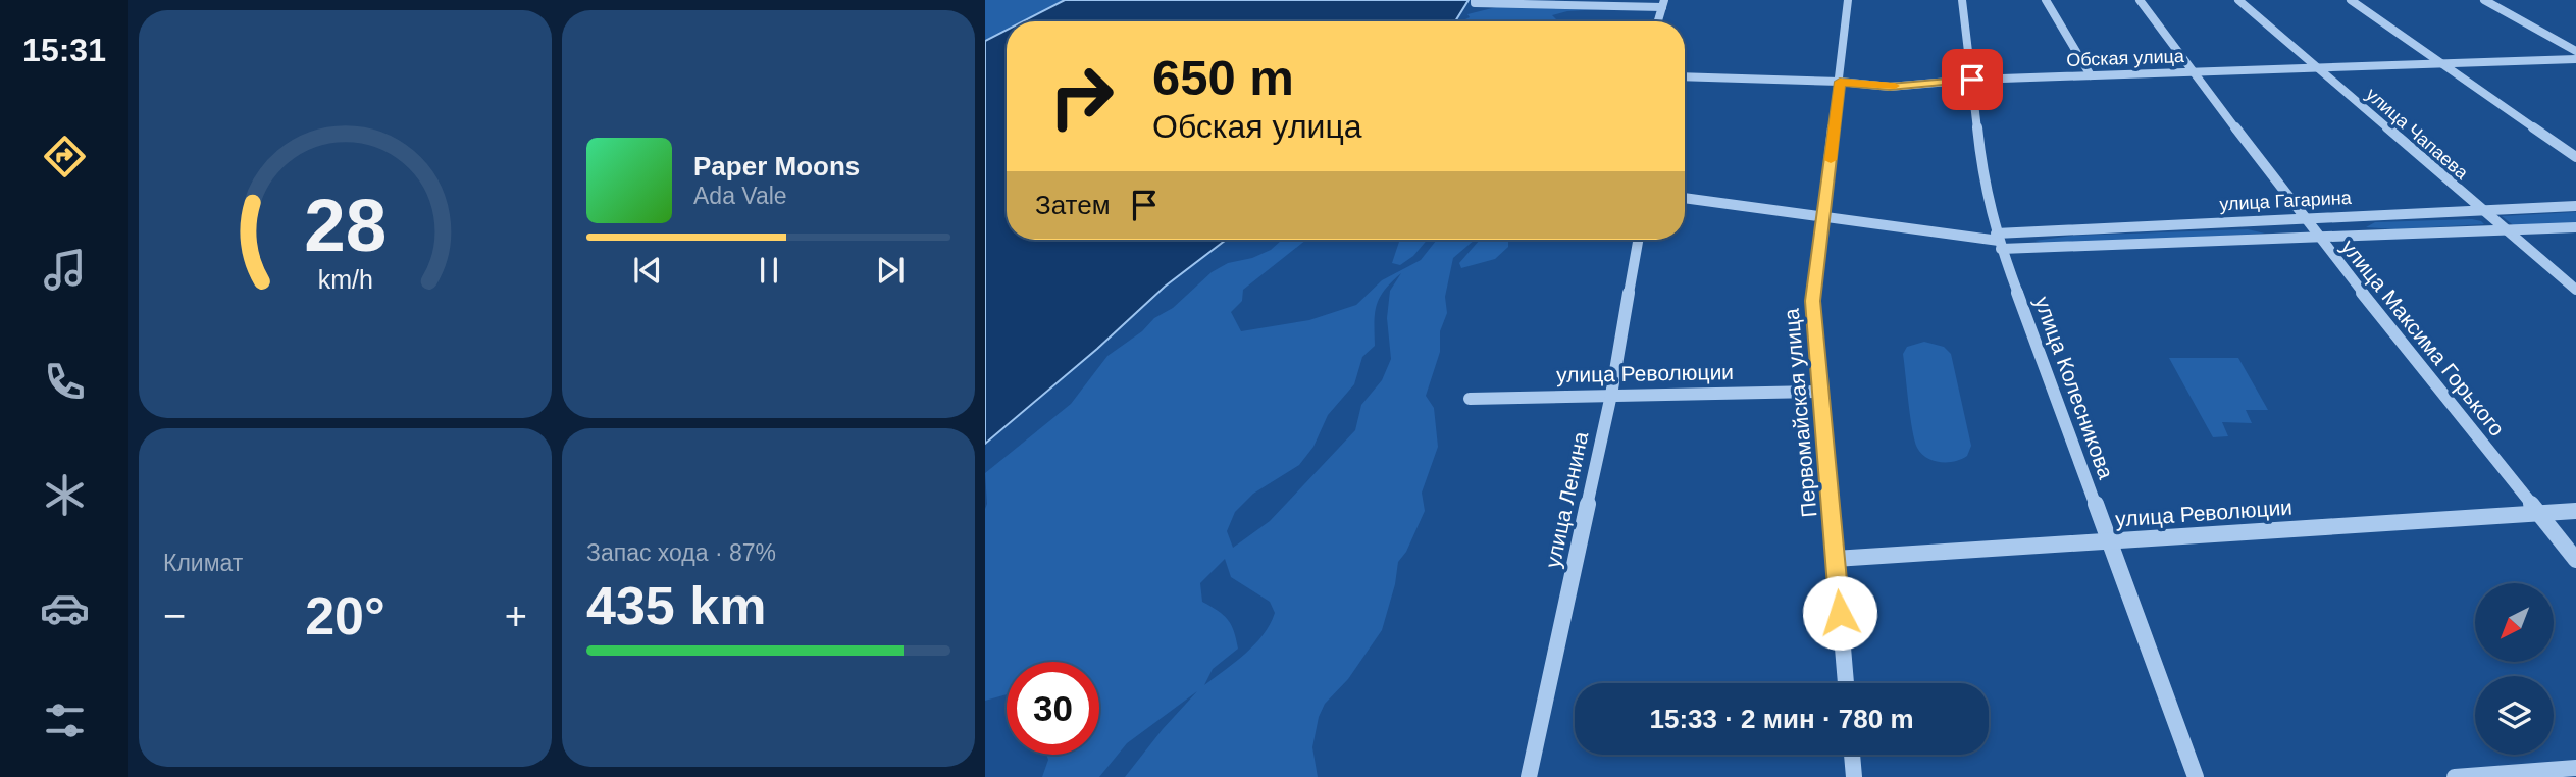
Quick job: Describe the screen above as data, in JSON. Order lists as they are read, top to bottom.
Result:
{
  "streets": {
    "street": [
      "Обская улица",
      "улица Чапаева",
      "улица Гагарина",
      "улица Максима Горького",
      "улица Революции",
      "улица Колесникова",
      "Первомайская улица",
      "улица Ленина"
    ]
  },
  "crossings": [
    ["Обская улица", "улица Чапаева"],
    ["Обская улица", "улица Максима Горького"],
    ["Обская улица", "улица Колесникова"],
    ["Обская улица", "Первомайская улица"],
    ["улица Чапаева", "улица Гагарина"],
    ["улица Гагарина", "улица Максима Горького"],
    ["улица Гагарина", "улица Колесникова"],
    ["улица Гагарина", "Первомайская улица"],
    ["улица Максима Горького", "улица Революции"],
    ["улица Революции", "улица Колесникова"],
    ["улица Революции", "Первомайская улица"],
    ["улица Революции", "улица Ленина"]
  ],
  "north": "bottom left",
  "page": {
    "tabs": "15:31",
    "turn": ["650 m", "Обская улица"],
    "song": ["Paper Moons", "Ada Vale"],
    "then": "Затем",
    "tile": [
      "Климат",
      ["Запас хода · 87%", "435 km"]
    ],
    "heat": ["−", "20°", "+"],
    "limit": "30",
    "trip": "15:33 · 2 мин · 780 m",
    "gauge": ["28", "km/h"]
  }
}
